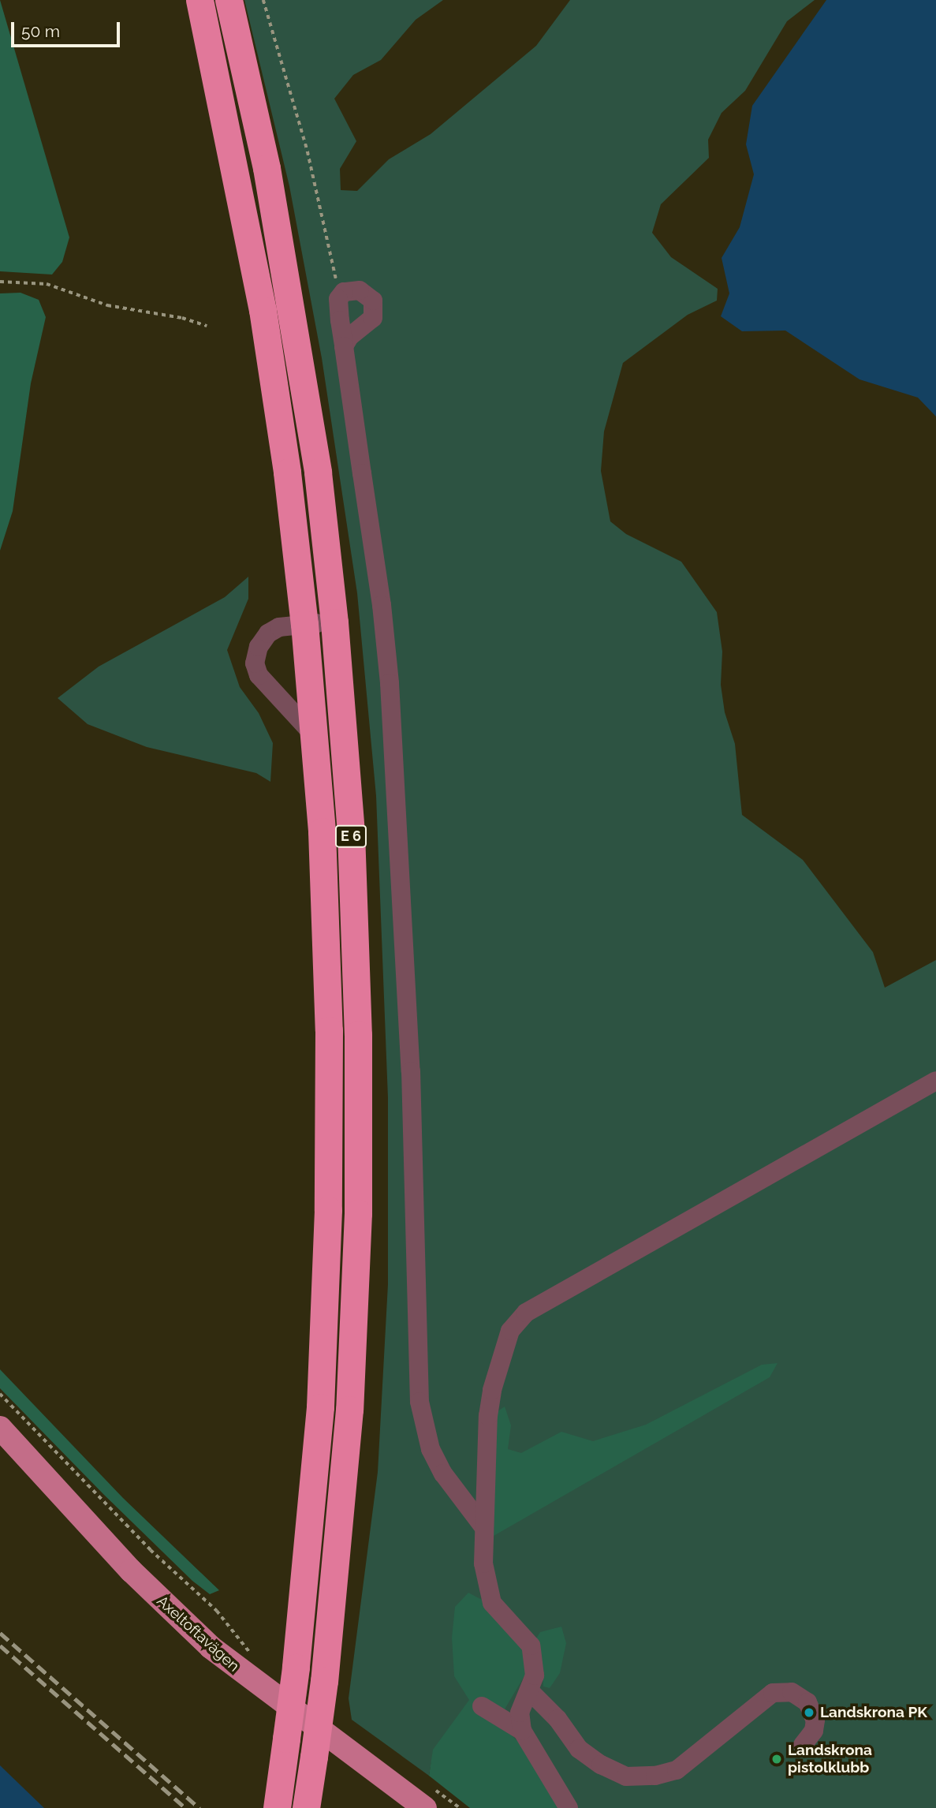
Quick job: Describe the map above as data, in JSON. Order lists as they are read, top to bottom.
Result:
{
  "streets": {
    "highway": ["E 6"],
    "main road": ["Axeltoftavägen"]
  },
  "places": ["Landskrona PK", "Landskrona pistolklubb"],
  "scale_bar": "50 m"
}
